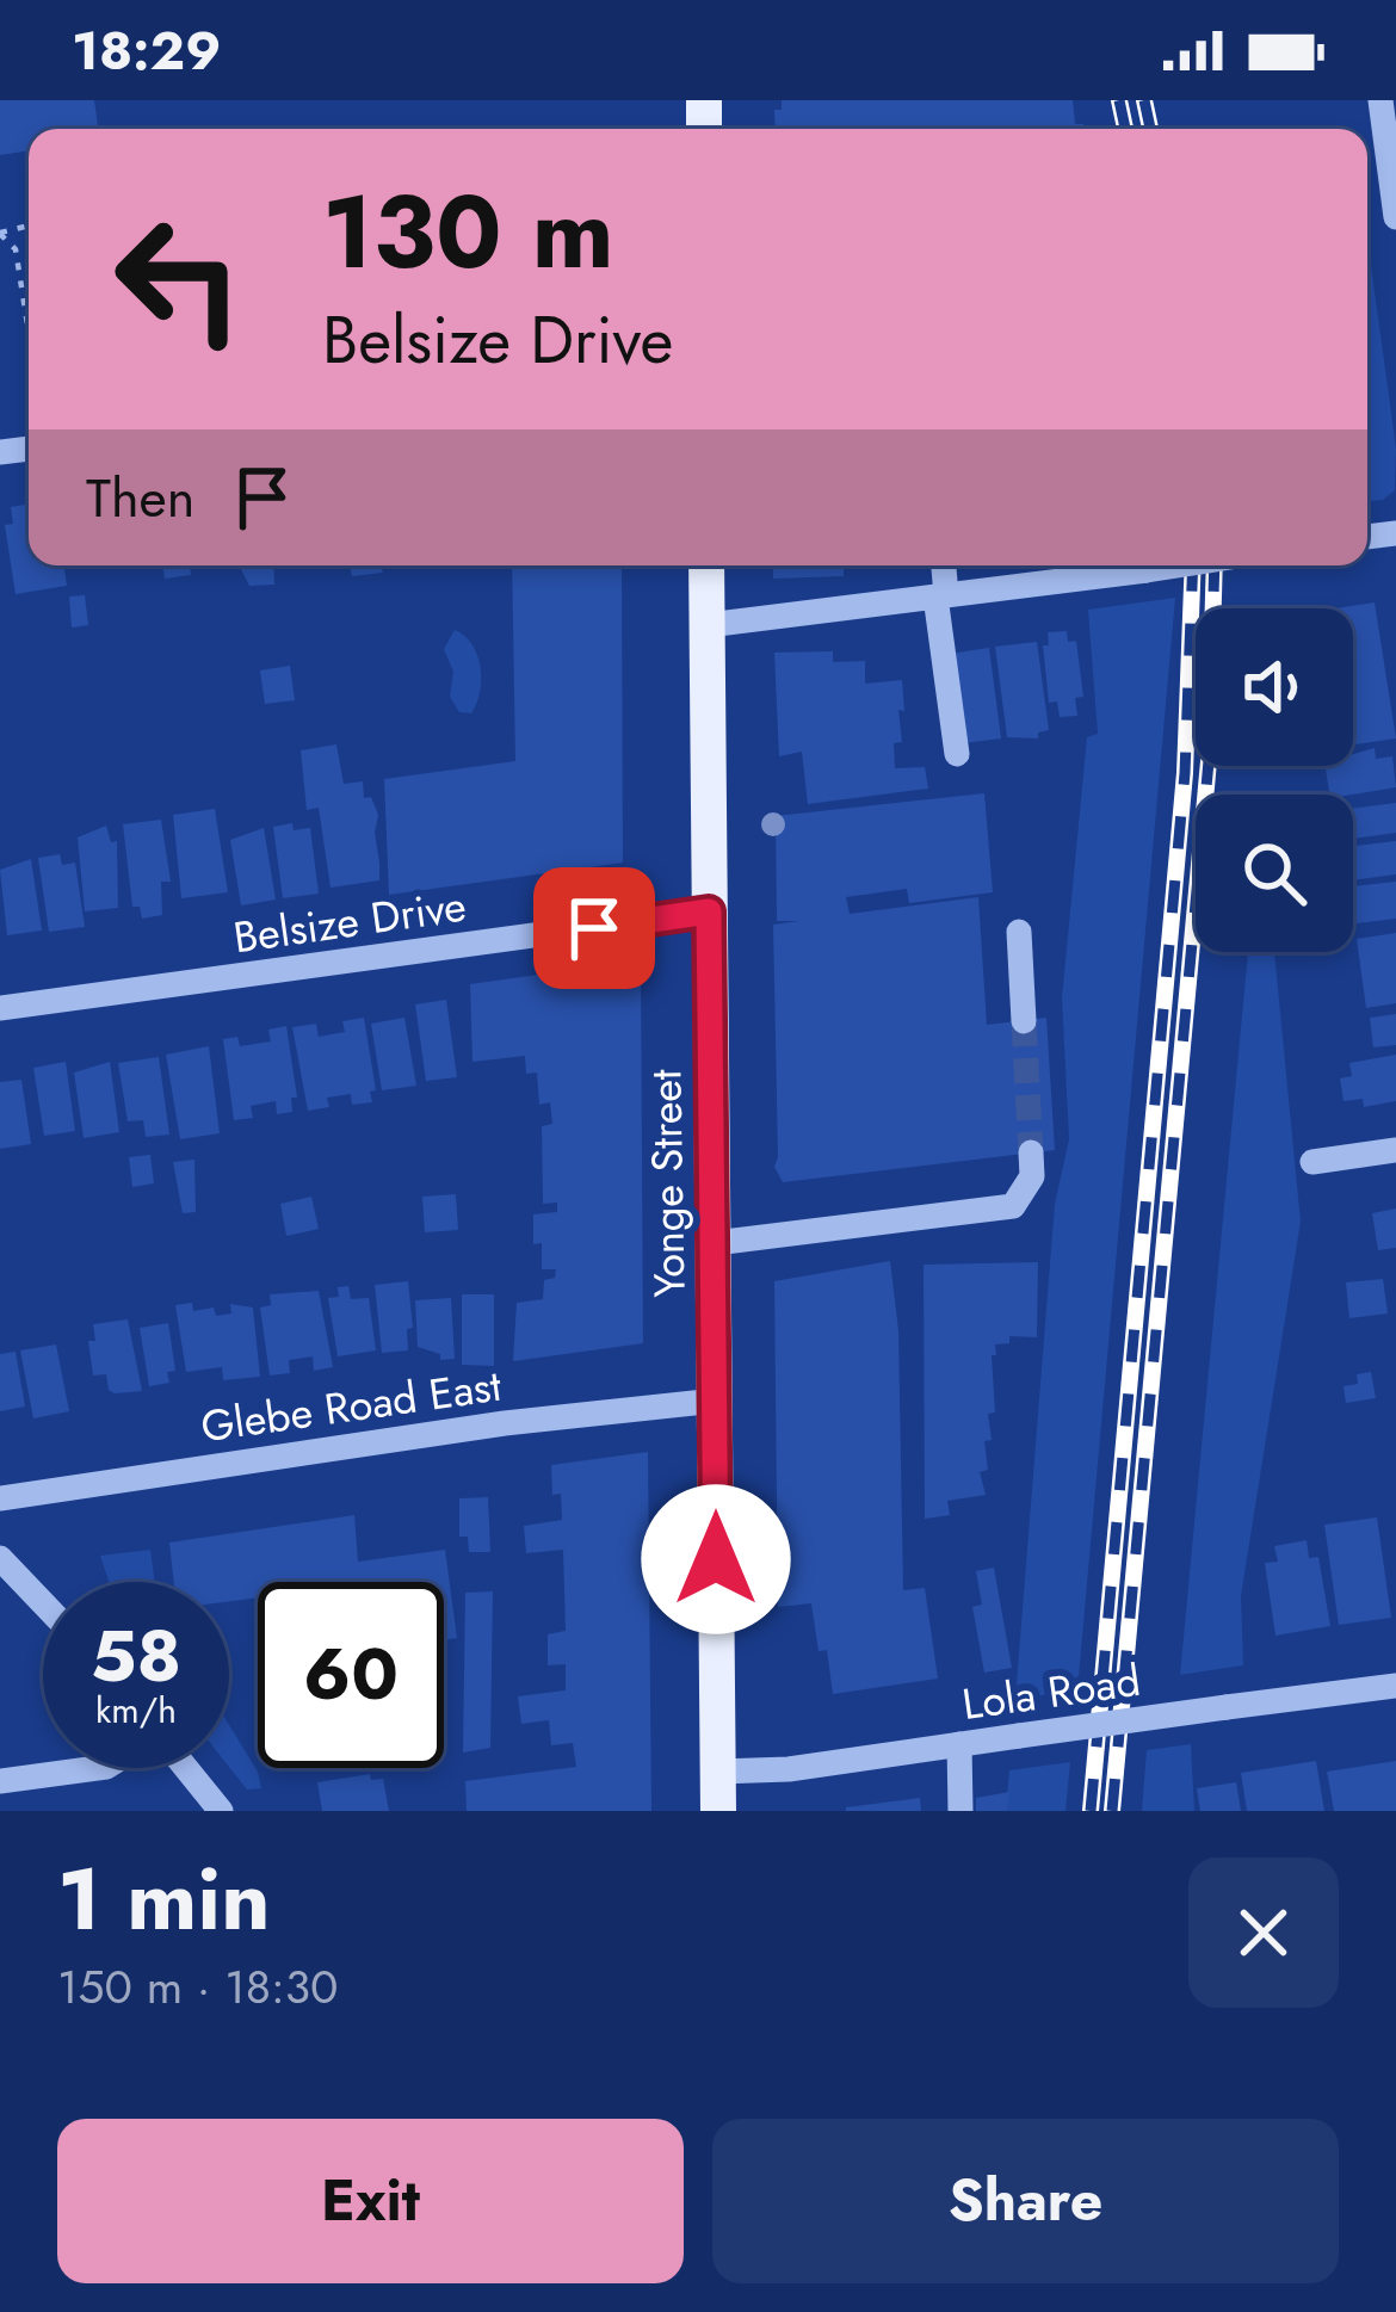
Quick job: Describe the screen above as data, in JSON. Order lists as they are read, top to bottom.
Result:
{
  "streets": {
    "main road": ["Yonge Street"],
    "street": ["Belsize Drive", "Glebe Road East", "Lola Road"]
  },
  "crossings": [
    ["Belsize Drive", "Yonge Street"],
    ["Yonge Street", "Glebe Road East"],
    ["Yonge Street", "Lola Road"]
  ],
  "page": {
    "status": "18:29",
    "turn": ["130 m", "Belsize Drive"],
    "then": "Then",
    "speed": "58 km/h",
    "limit": "60",
    "heading": ["1 min", "150 m · 18:30"],
    "buttons": ["Exit", "Share"]
  }
}
